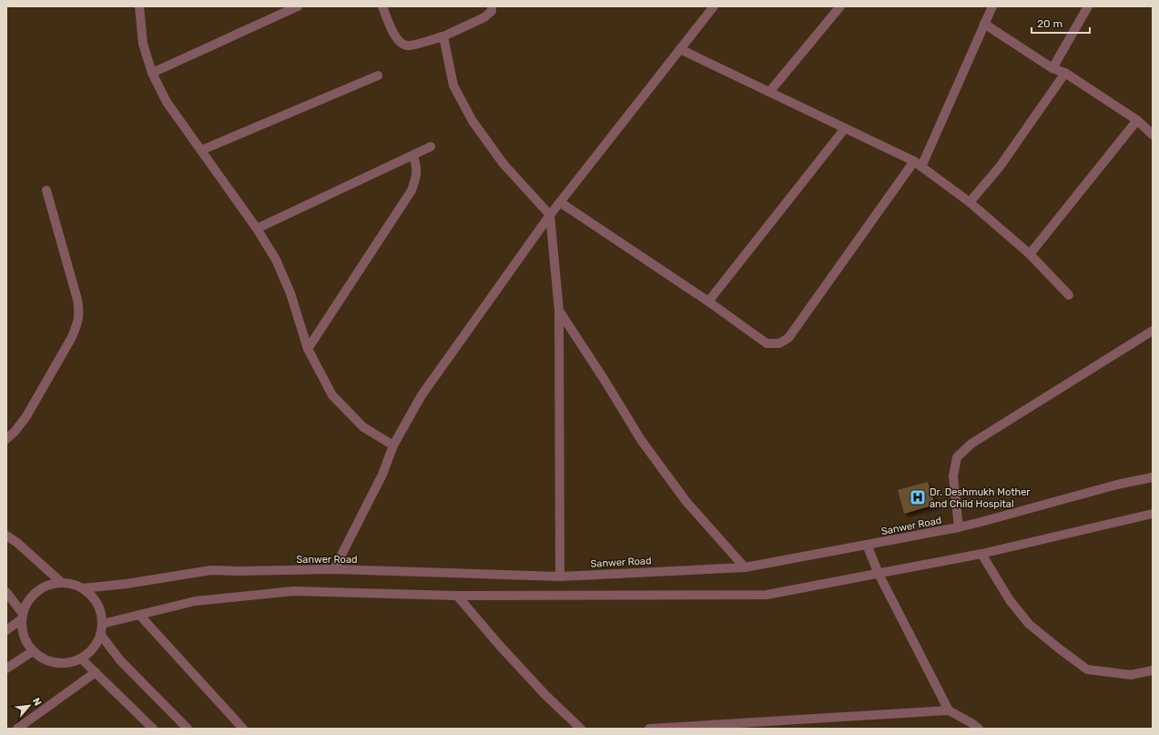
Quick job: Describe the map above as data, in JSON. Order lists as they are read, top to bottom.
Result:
{
  "streets": {
    "street": ["Sanwer Road"]
  },
  "places": {
    "hospital": ["Dr. Deshmukh Mother and Child Hospital"]
  },
  "scale_bar": "20 m",
  "north": "top right"
}
